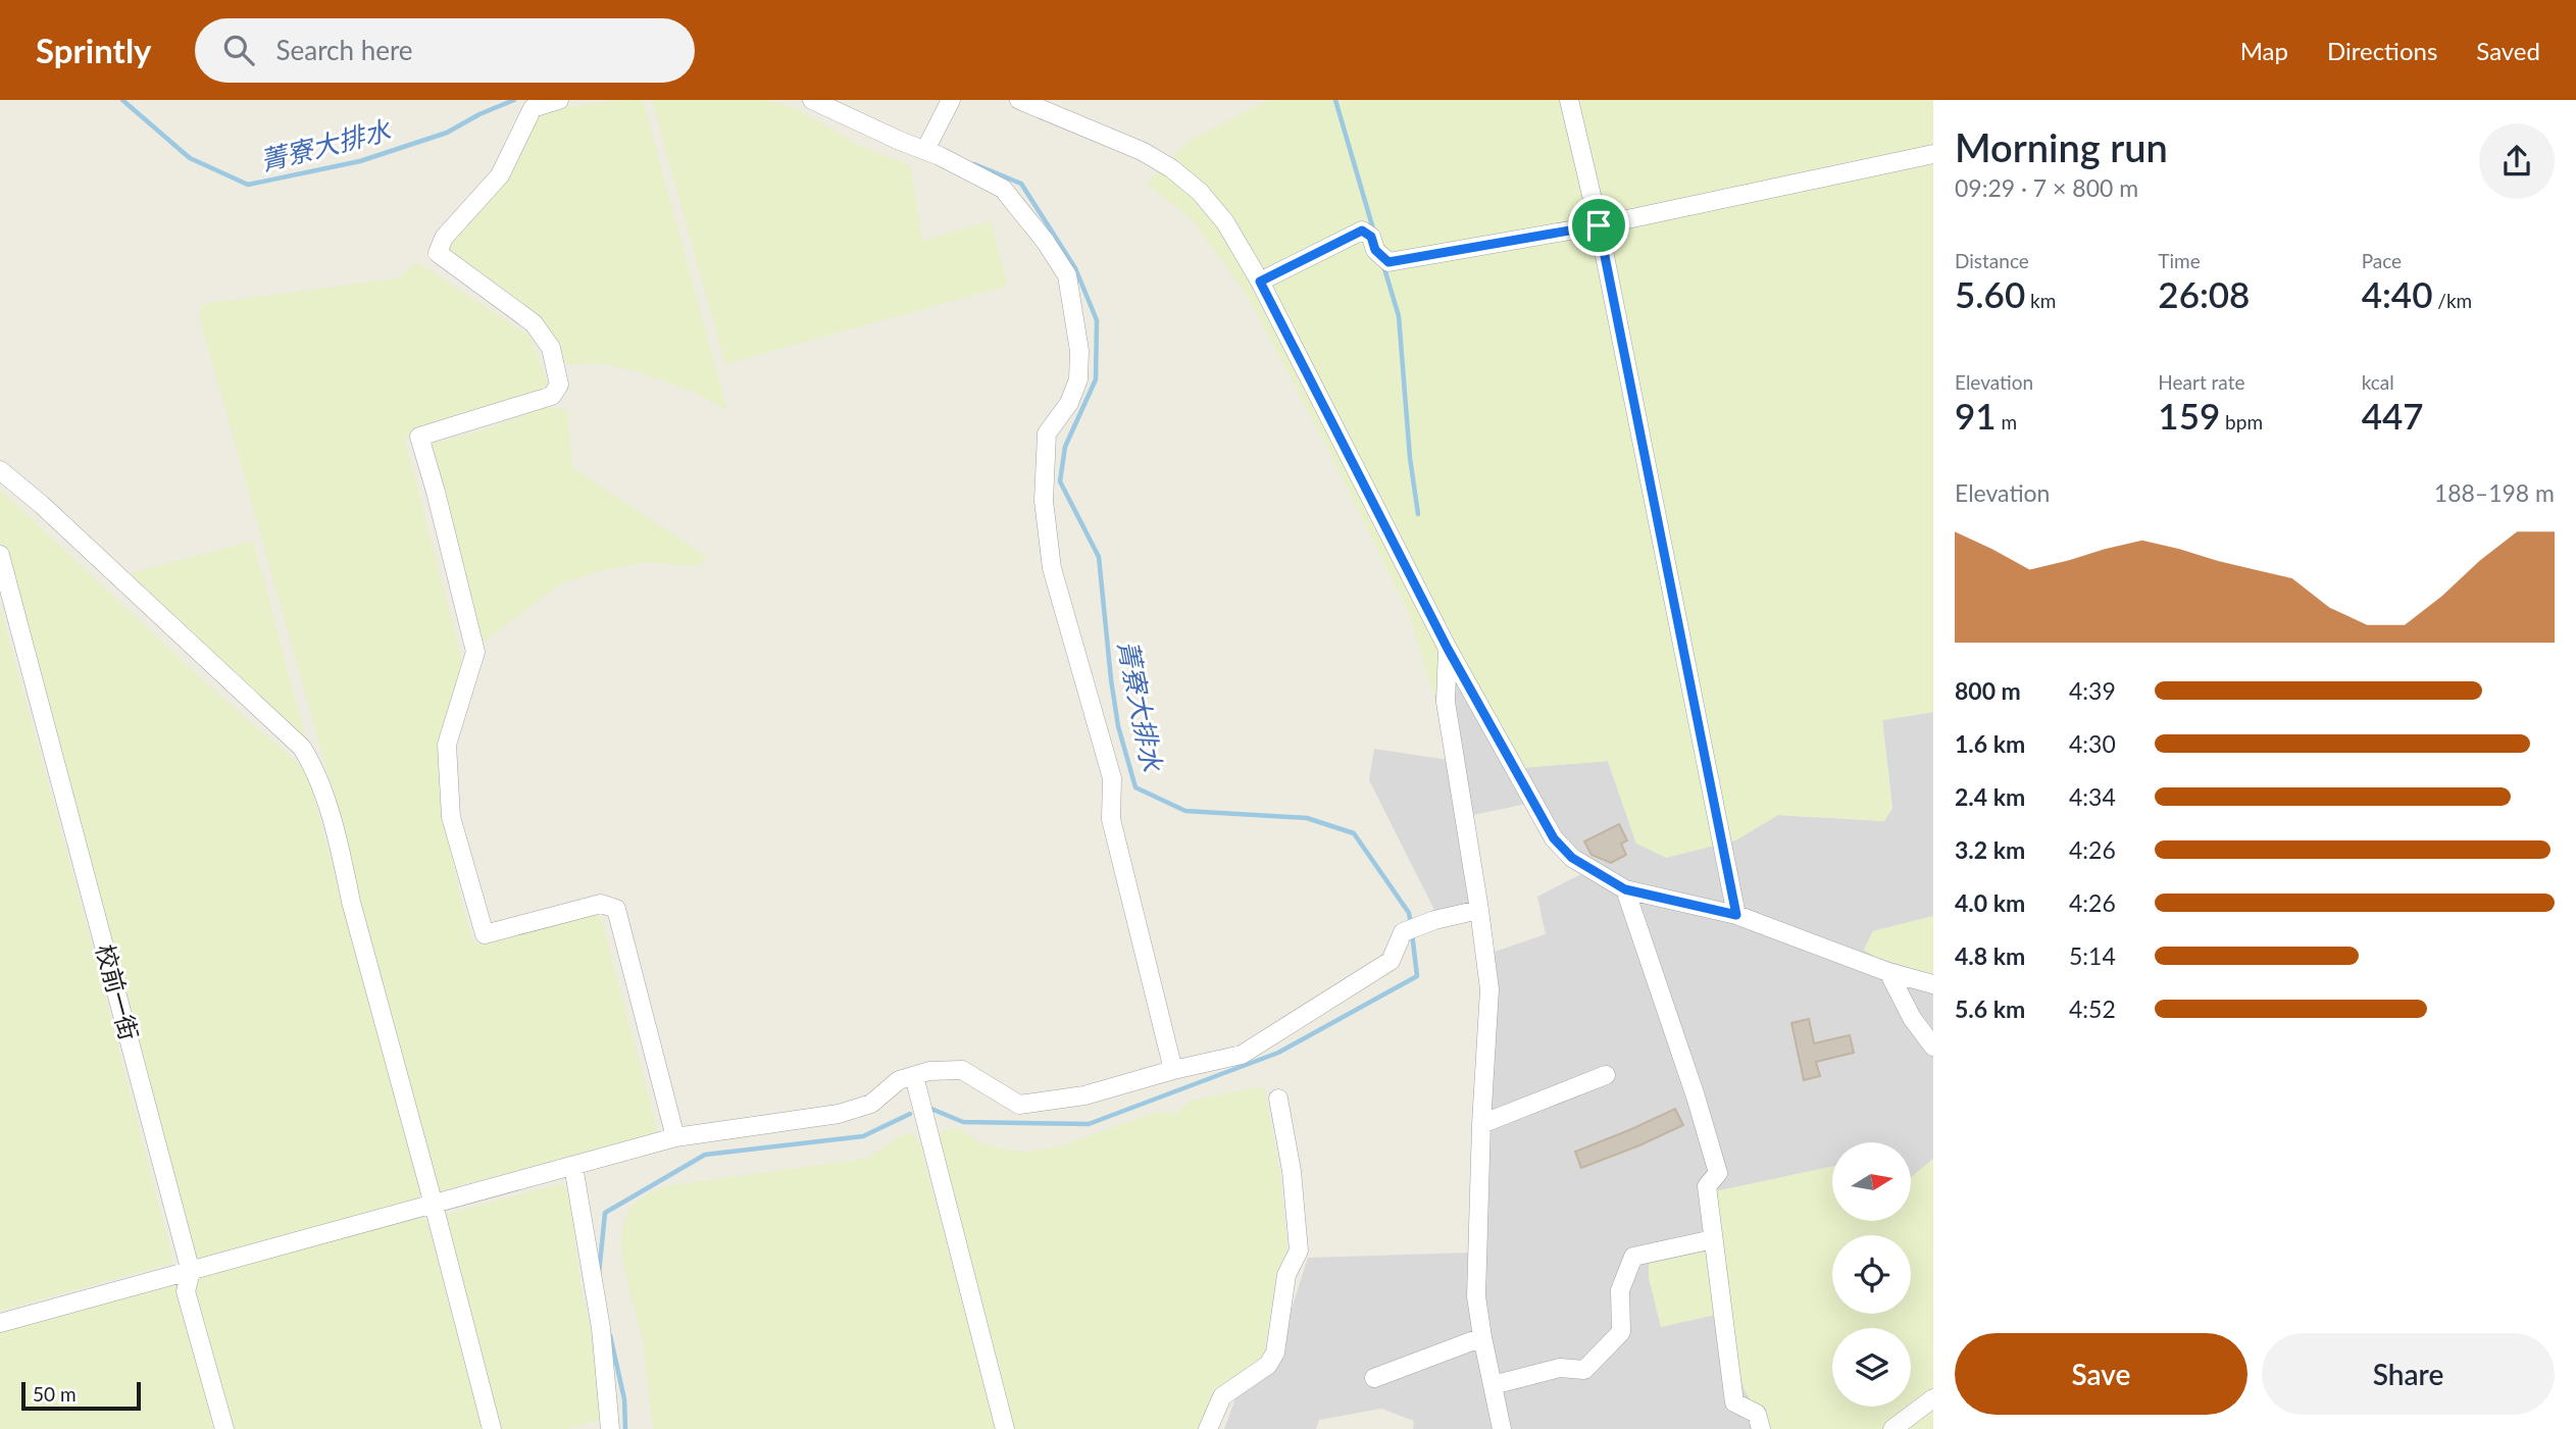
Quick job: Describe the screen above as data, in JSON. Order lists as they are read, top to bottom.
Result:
{
  "streets": {
    "street": ["校前一街"]
  },
  "water": ["菁寮大排水"],
  "scale_bar": "50 m",
  "north": "right",
  "page": {
    "header": "Sprintly",
    "search": "Search here",
    "nav": ["Map", "Directions", "Saved"],
    "heading": ["Morning run", "09:29 · 7 × 800 m"],
    "stats": [
      ["Distance", "5.60 km"],
      ["Time", "26:08"],
      ["Pace", "4:40 /km"],
      ["Elevation", "91 m"],
      ["Heart rate", "159 bpm"],
      ["kcal", "447"]
    ],
    "chart": ["Elevation", "188–198 m"],
    "list": [
      {
        "name": "800 m",
        "note": "4:39"
      },
      {
        "name": "1.6 km",
        "note": "4:30"
      },
      {
        "name": "2.4 km",
        "note": "4:34"
      },
      {
        "name": "3.2 km",
        "note": "4:26"
      },
      {
        "name": "4.0 km",
        "note": "4:26"
      },
      {
        "name": "4.8 km",
        "note": "5:14"
      },
      {
        "name": "5.6 km",
        "note": "4:52"
      }
    ],
    "buttons": ["Save", "Share"],
    "scale": "50 m"
  }
}
